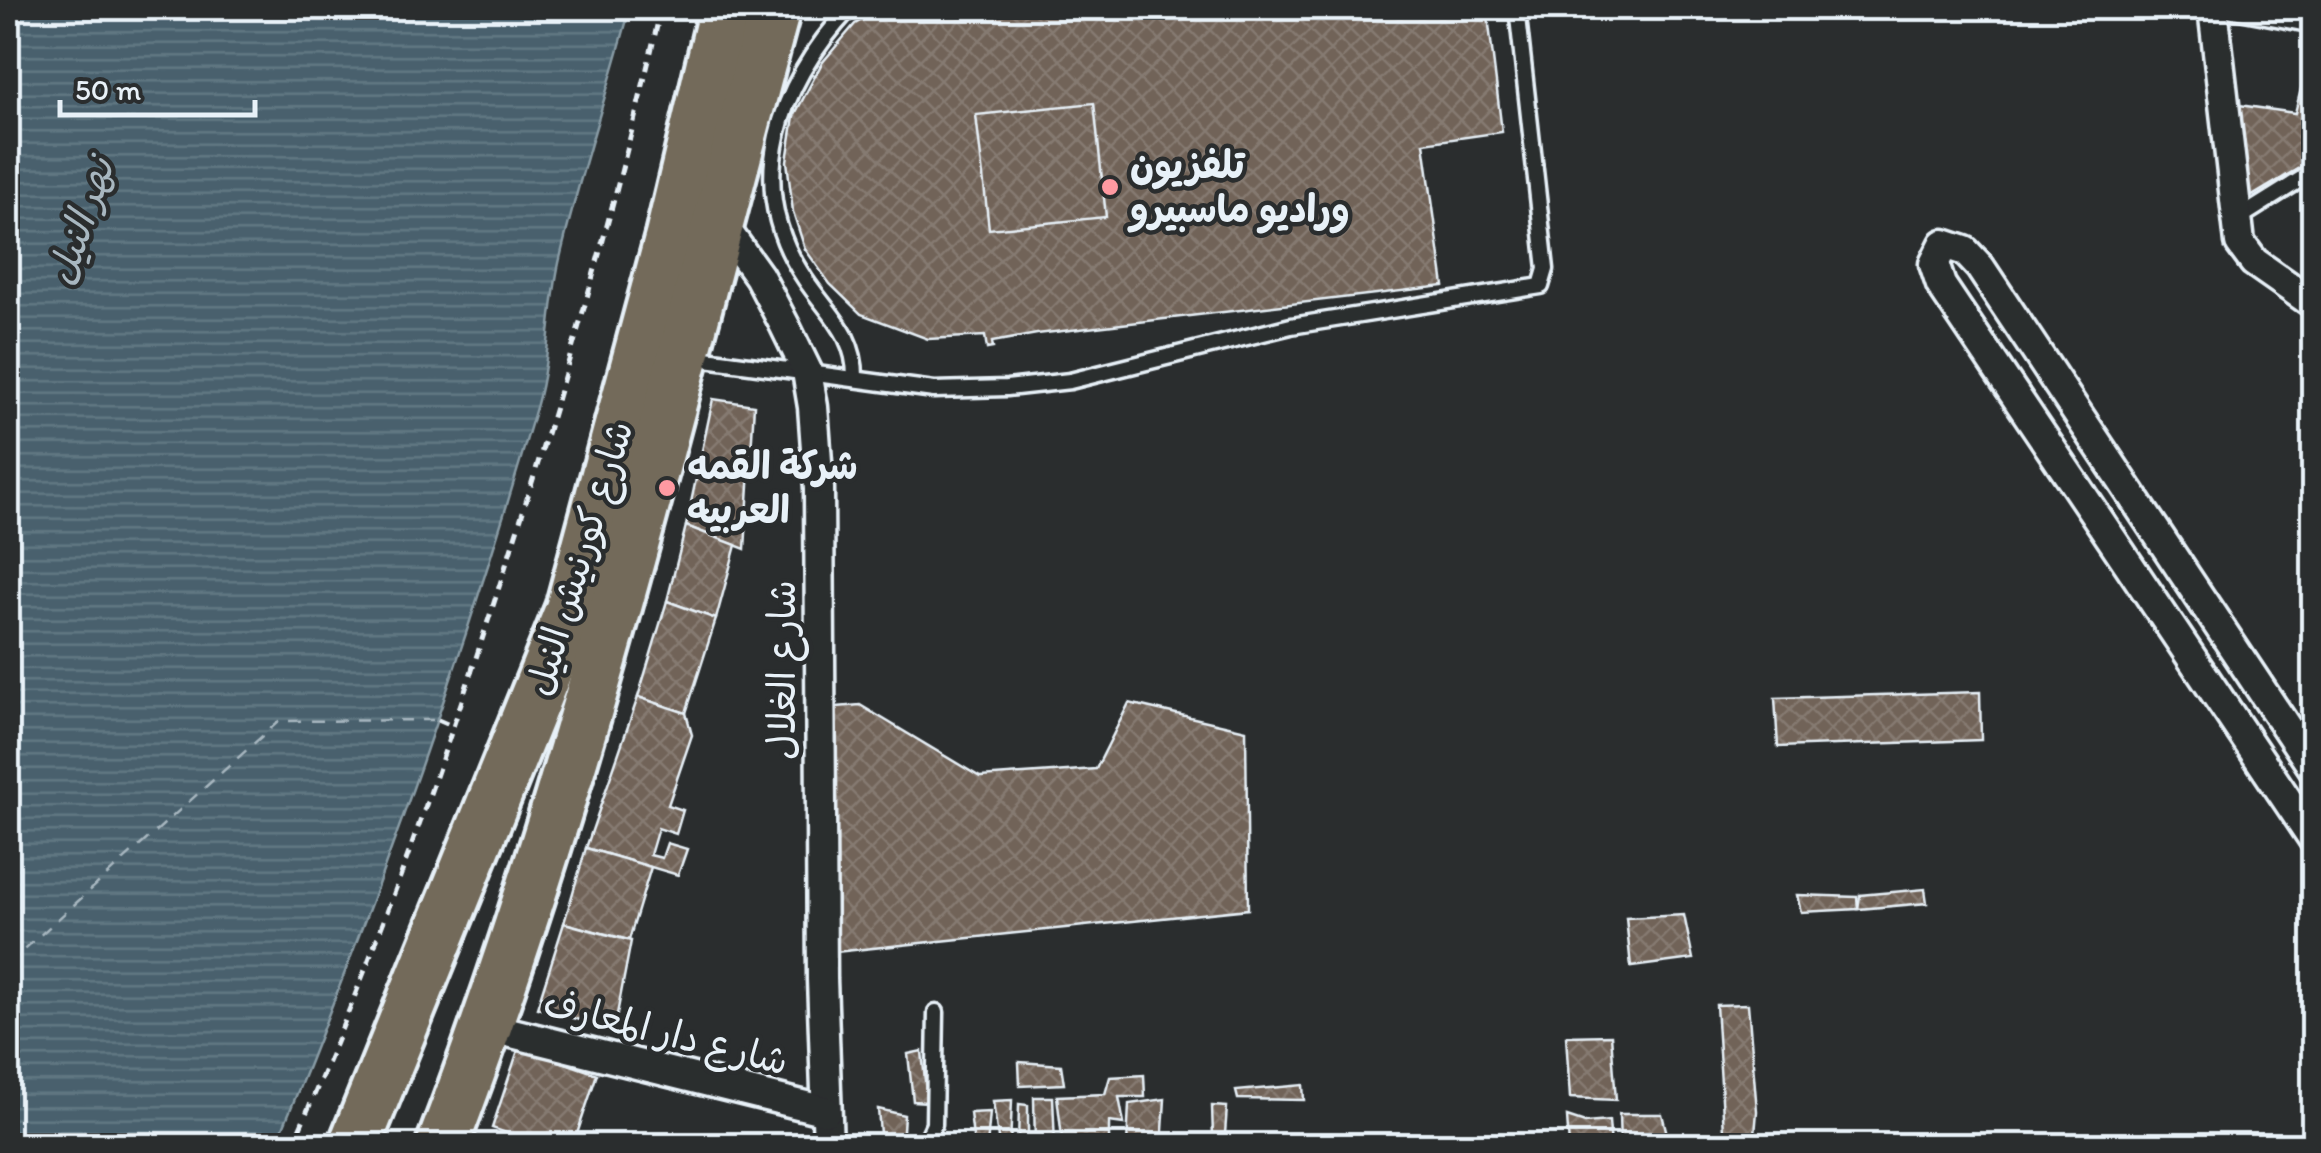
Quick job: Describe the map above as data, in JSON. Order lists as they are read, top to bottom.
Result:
{
  "streets": {
    "highway": ["شارع كورنيش النيل"],
    "street": ["شارع الغلال", "شارع دار المعارف"]
  },
  "crossings": [
    ["شارع كورنيش النيل", "شارع الغلال"],
    ["شارع كورنيش النيل", "شارع دار المعارف"],
    ["شارع الغلال", "شارع دار المعارف"]
  ],
  "water": ["نهر النيل"],
  "places": ["تلفزيون وراديو ماسبيرو", "شركة القمه العربيه"],
  "scale_bar": "50 m"
}
